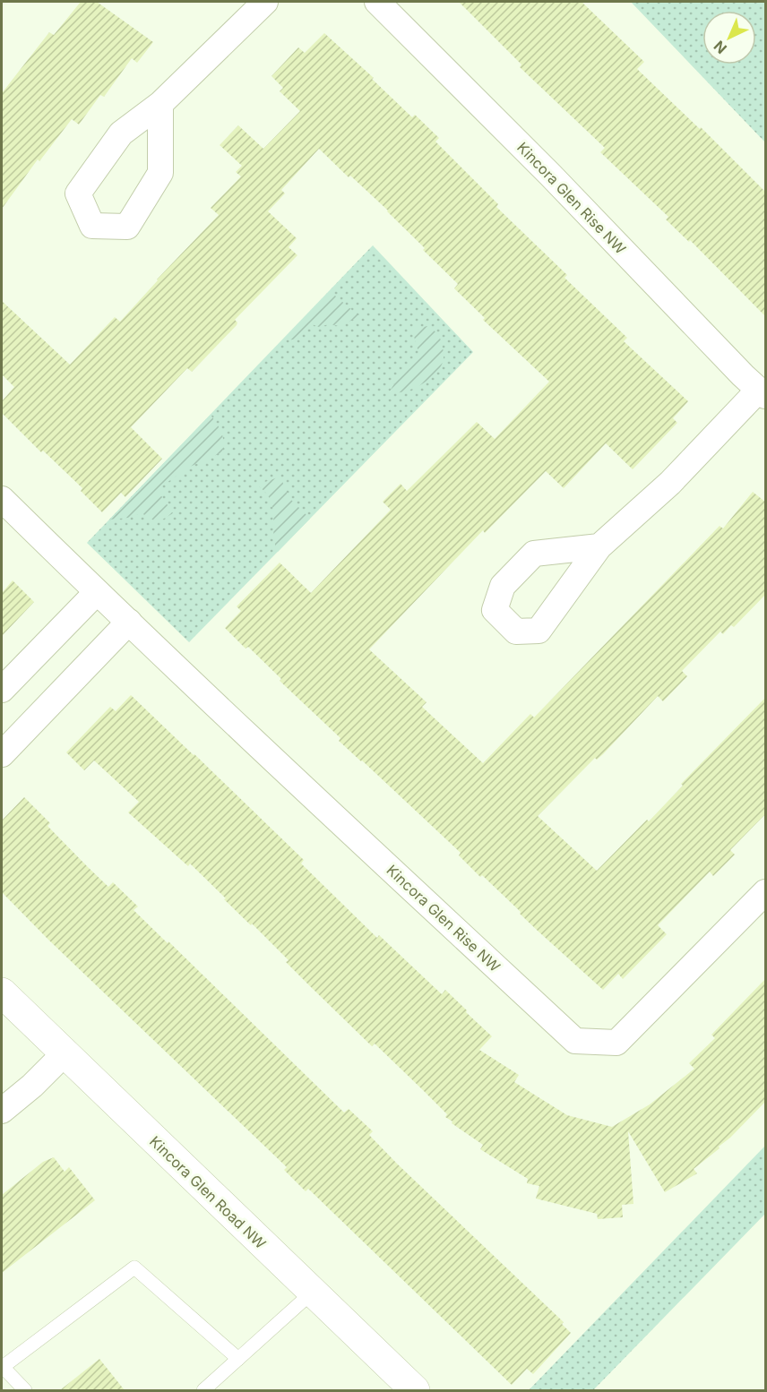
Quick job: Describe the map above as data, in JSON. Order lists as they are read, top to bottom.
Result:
{
  "streets": {
    "street": ["Kincora Glen Rise NW", "Kincora Glen Road NW"]
  },
  "north": "bottom left"
}
